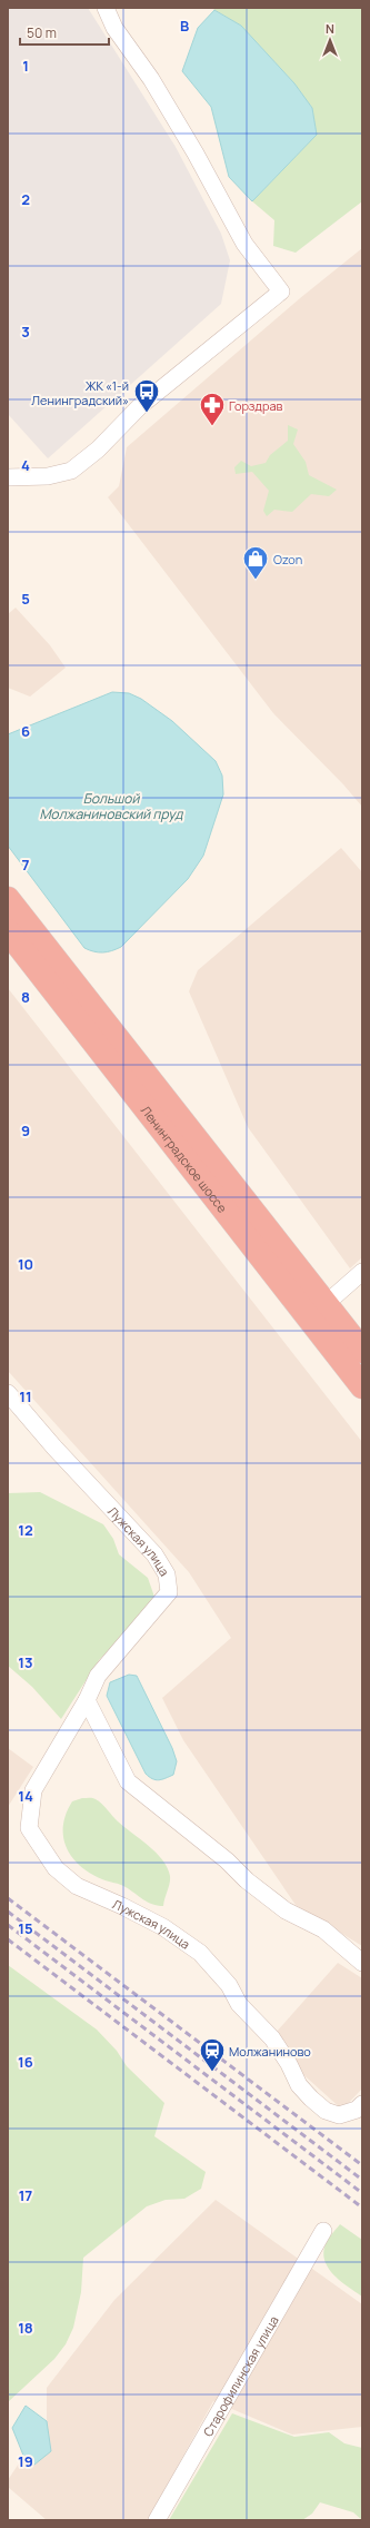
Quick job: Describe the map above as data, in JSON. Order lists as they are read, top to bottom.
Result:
{
  "streets": {
    "highway": ["Ленинградское шоссе"],
    "street": ["Лужская улица", "Старофилинская улица"]
  },
  "water": ["Большой Молжаниновский пруд"],
  "places": {
    "bus stop": ["ЖК «1-й Ленинградский»"],
    "pharmacy": ["Горздрав"],
    "shop": ["Ozon"],
    "station": ["Молжаниново"]
  },
  "scale_bar": "50 m",
  "north": "top",
  "grid": {
    "columns": ["B"],
    "rows": [
      "1",
      "2",
      "3",
      "4",
      "5",
      "6",
      "7",
      "8",
      "9",
      "10",
      "11",
      "12",
      "13",
      "14",
      "15",
      "16",
      "17",
      "18",
      "19"
    ]
  }
}
